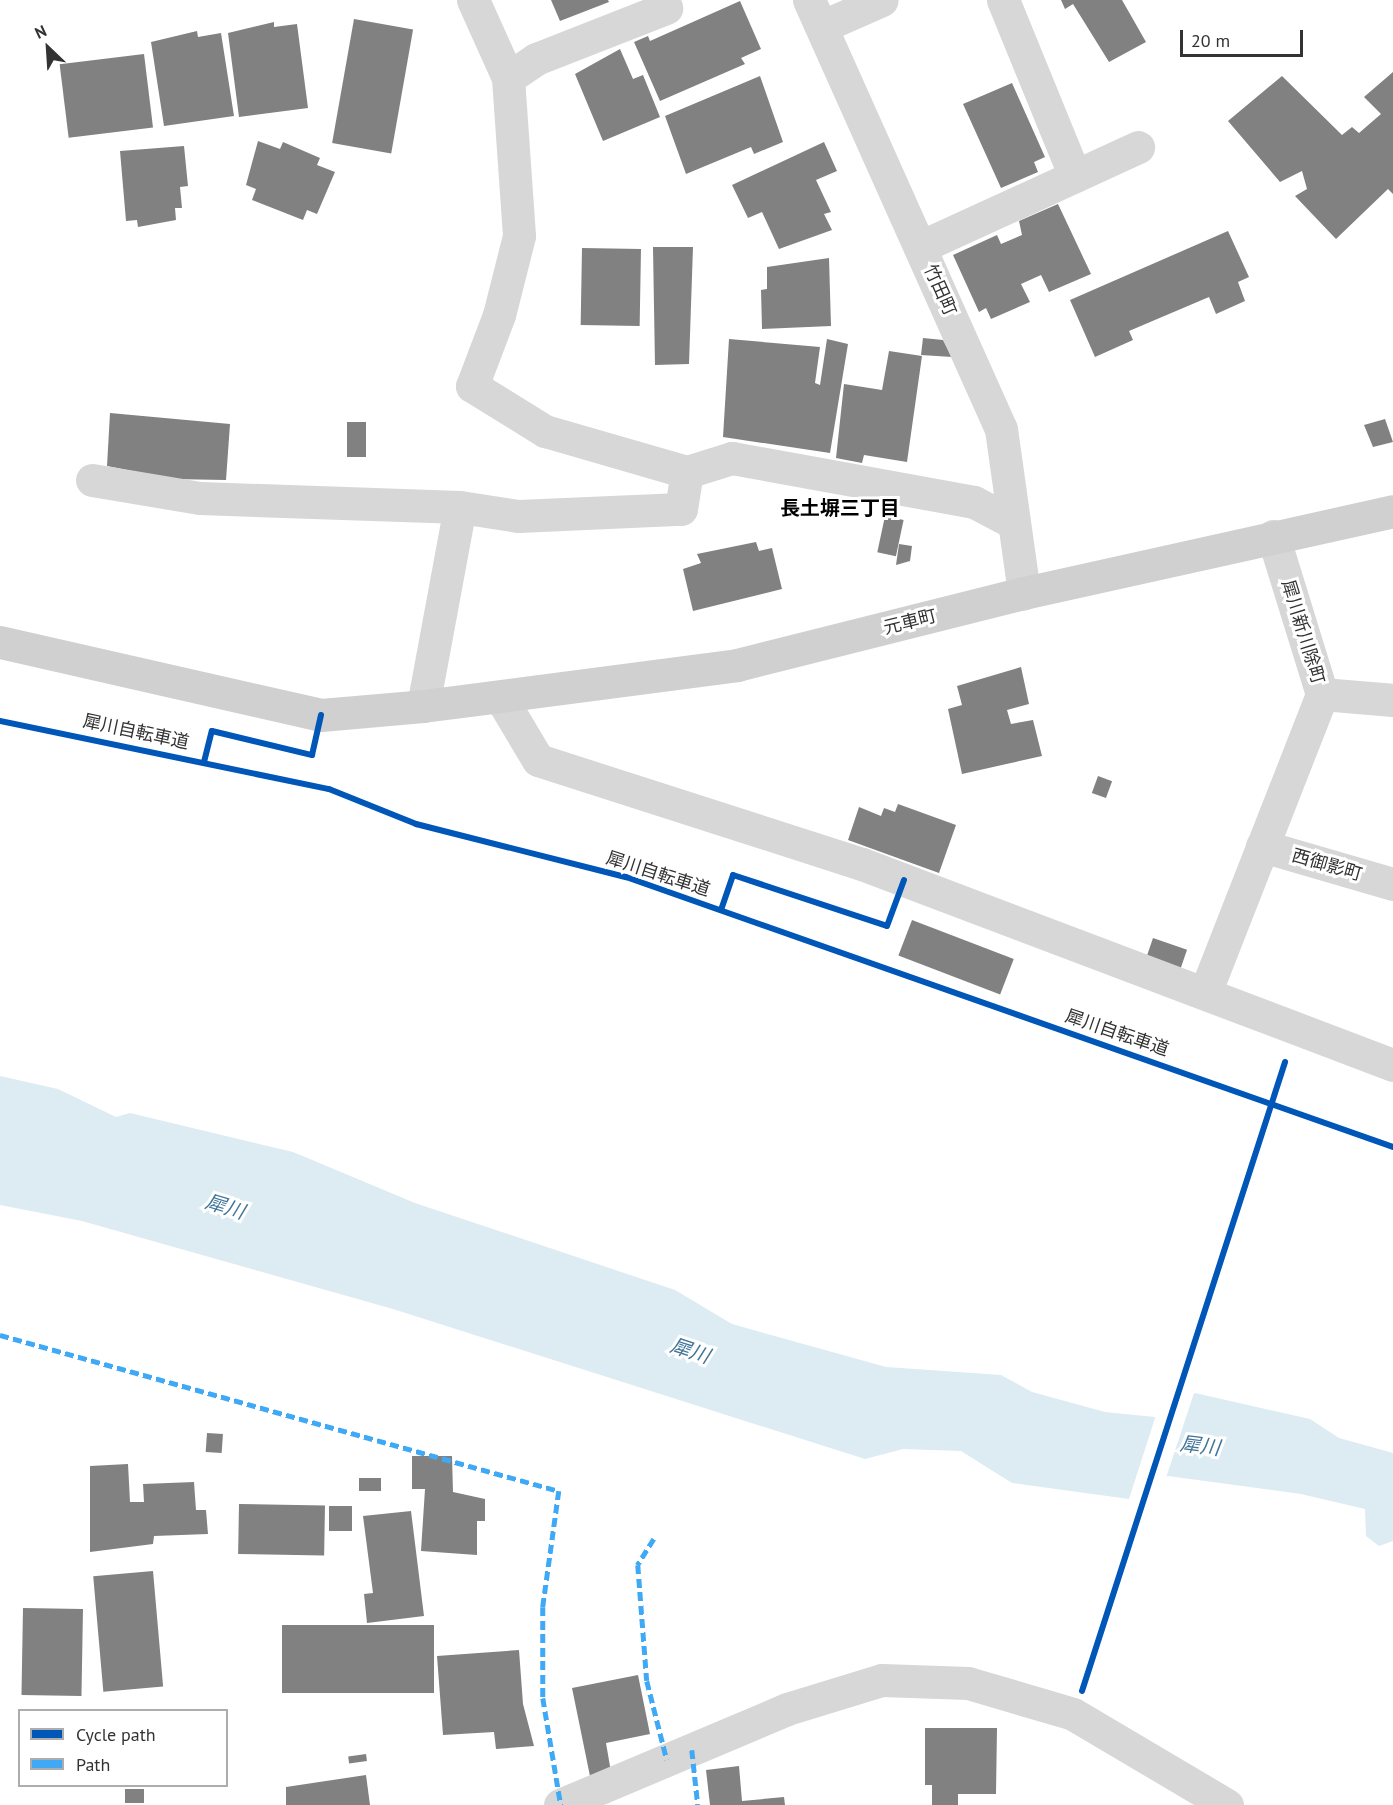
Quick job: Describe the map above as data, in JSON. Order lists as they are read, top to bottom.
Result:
{
  "streets": {
    "street": [
      "竹田町",
      "元車町",
      "犀川新川除町",
      "西御影町"
    ],
    "cycle path": ["犀川自転車道"]
  },
  "crossings": [
    ["竹田町", "元車町"],
    ["元車町", "犀川新川除町"]
  ],
  "districts": ["長土塀三丁目"],
  "water": ["犀川"],
  "legend": ["Cycle path", "Path"],
  "scale_bar": "20 m",
  "north": "top left"
}
